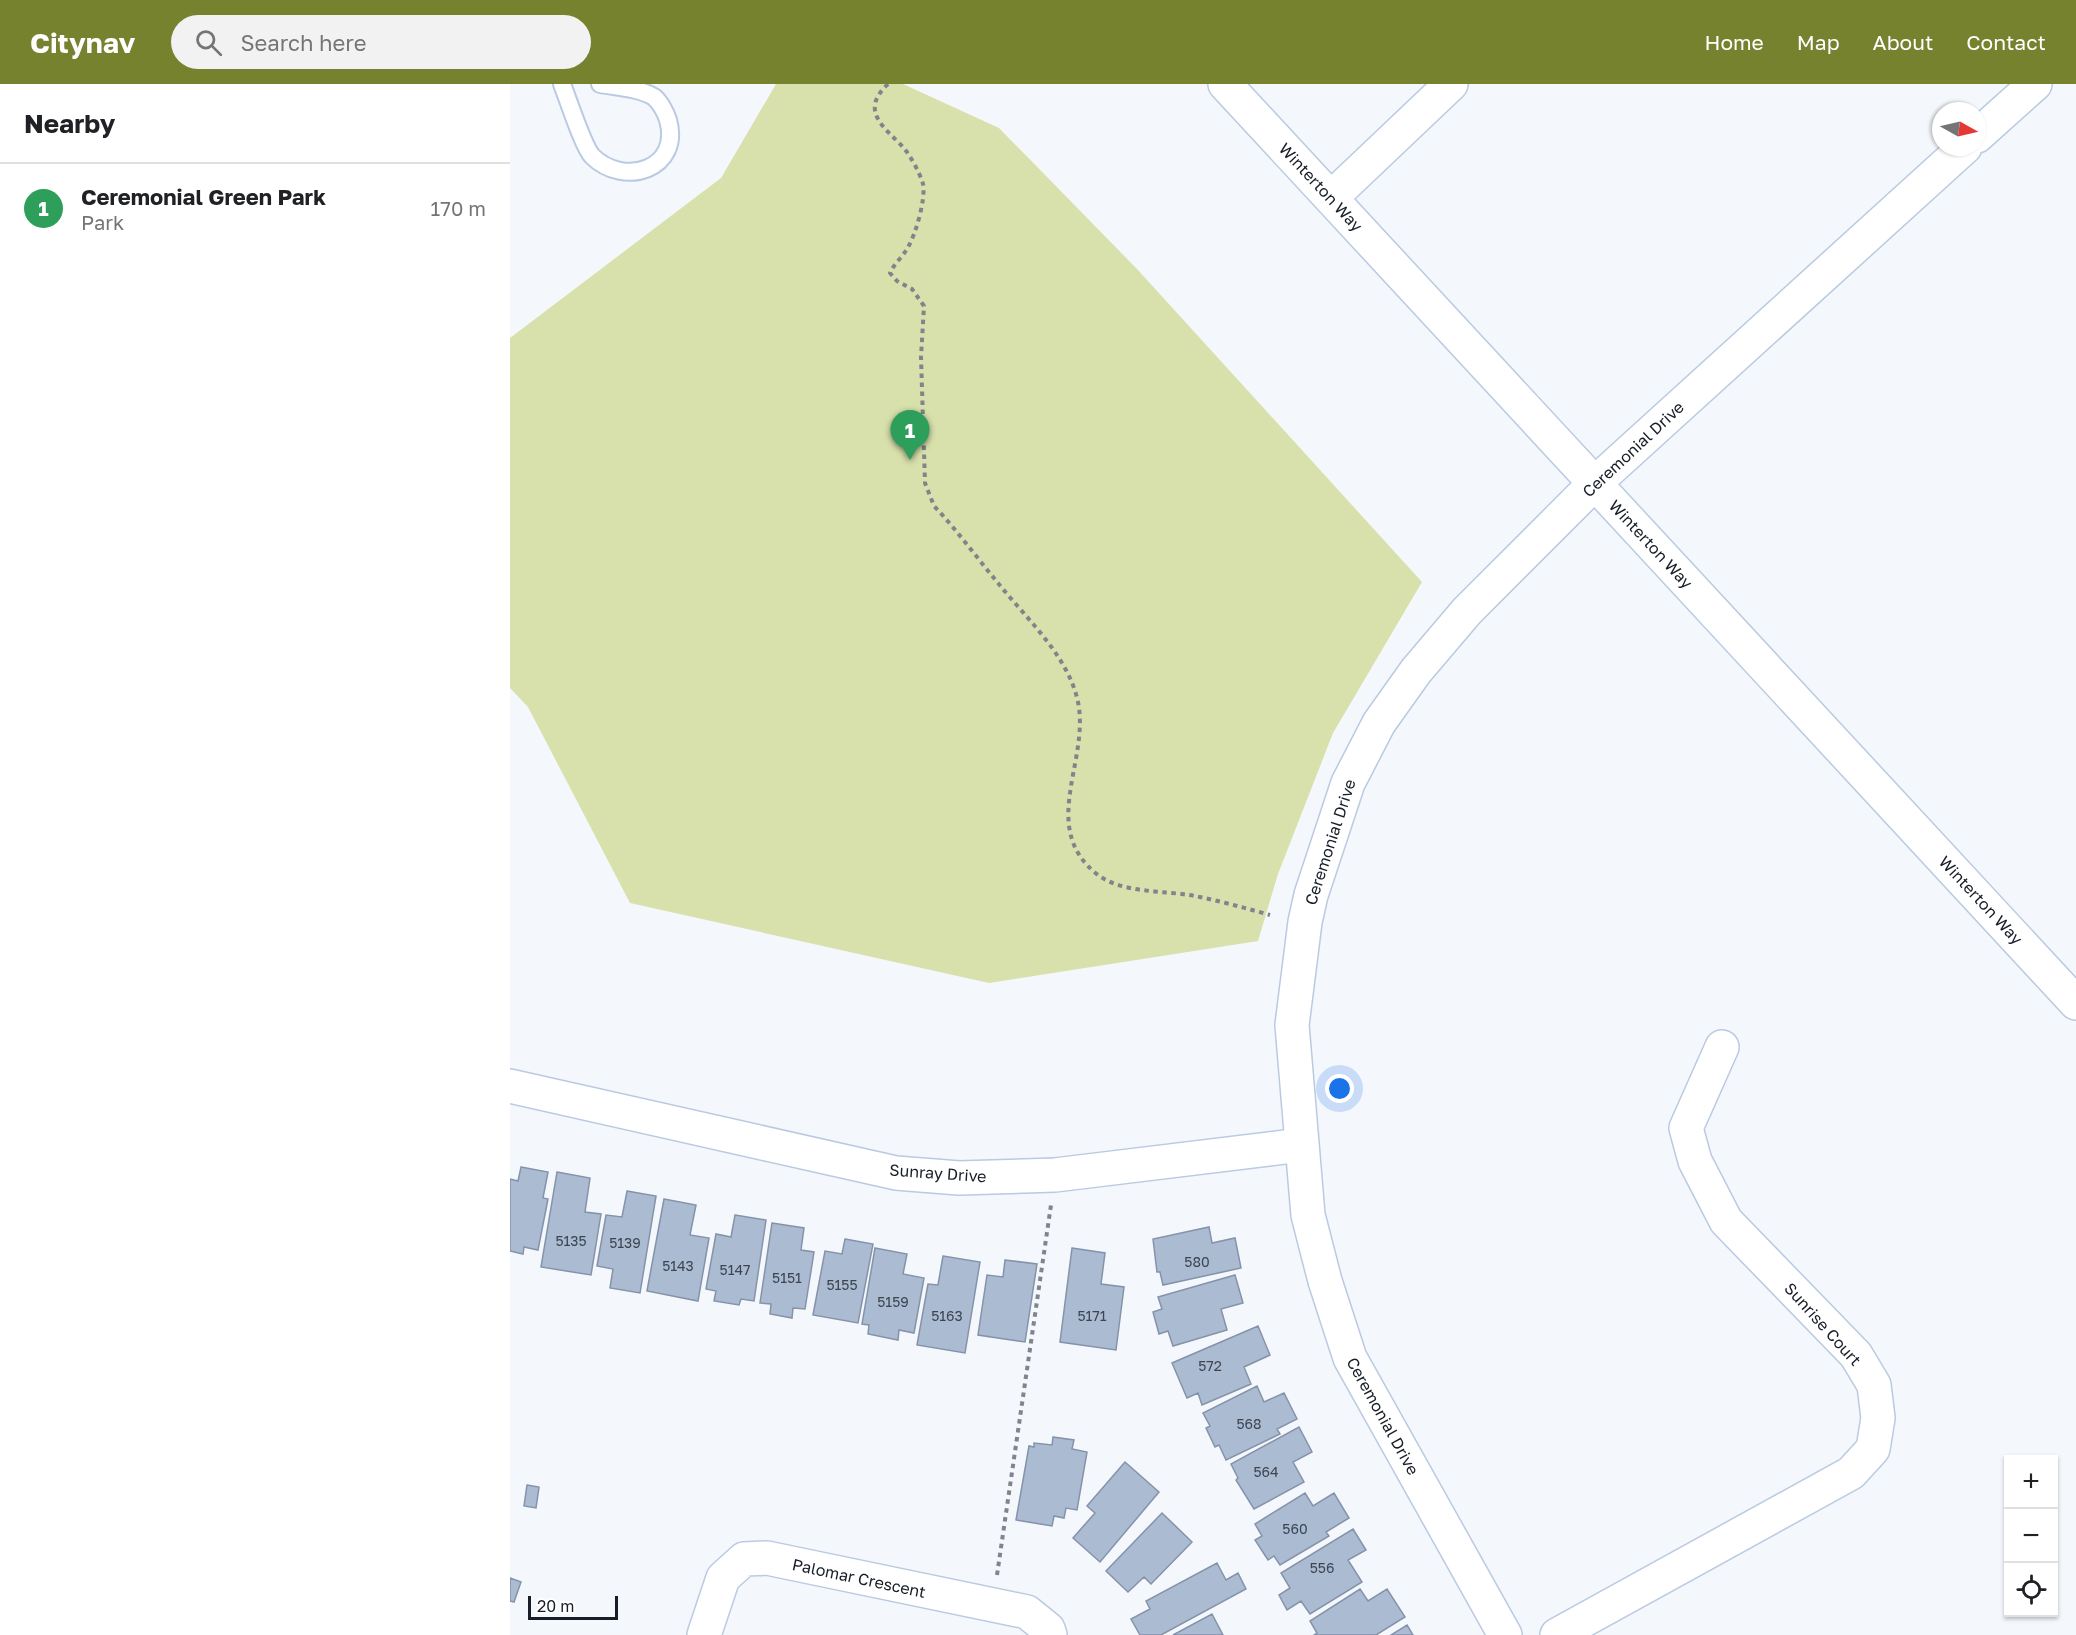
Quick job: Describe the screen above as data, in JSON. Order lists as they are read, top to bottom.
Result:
{
  "streets": {
    "street": [
      "Winterton Way",
      "Ceremonial Drive",
      "Sunray Drive",
      "Sunrise Court",
      "Palomar Crescent"
    ]
  },
  "crossings": [
    ["Winterton Way", "Ceremonial Drive"],
    ["Ceremonial Drive", "Sunray Drive"]
  ],
  "house_numbers": [
    "5135",
    "5139",
    "580",
    "5143",
    "5147",
    "5151",
    "5155",
    "5159",
    "5163",
    "5171",
    "572",
    "568",
    "564",
    "560",
    "556"
  ],
  "scale_bar": "20 m",
  "north": "right",
  "page": {
    "header": "Citynav",
    "search": "Search here",
    "nav": [
      "Home",
      "Map",
      "About",
      "Contact"
    ],
    "heading": "Nearby",
    "list": [
      {
        "mark": "1",
        "name": "Ceremonial Green Park",
        "note": "Park",
        "value": "170 m"
      }
    ],
    "pins": "1",
    "map_buttons": ["+", "−"],
    "scale": "20 m"
  }
}
